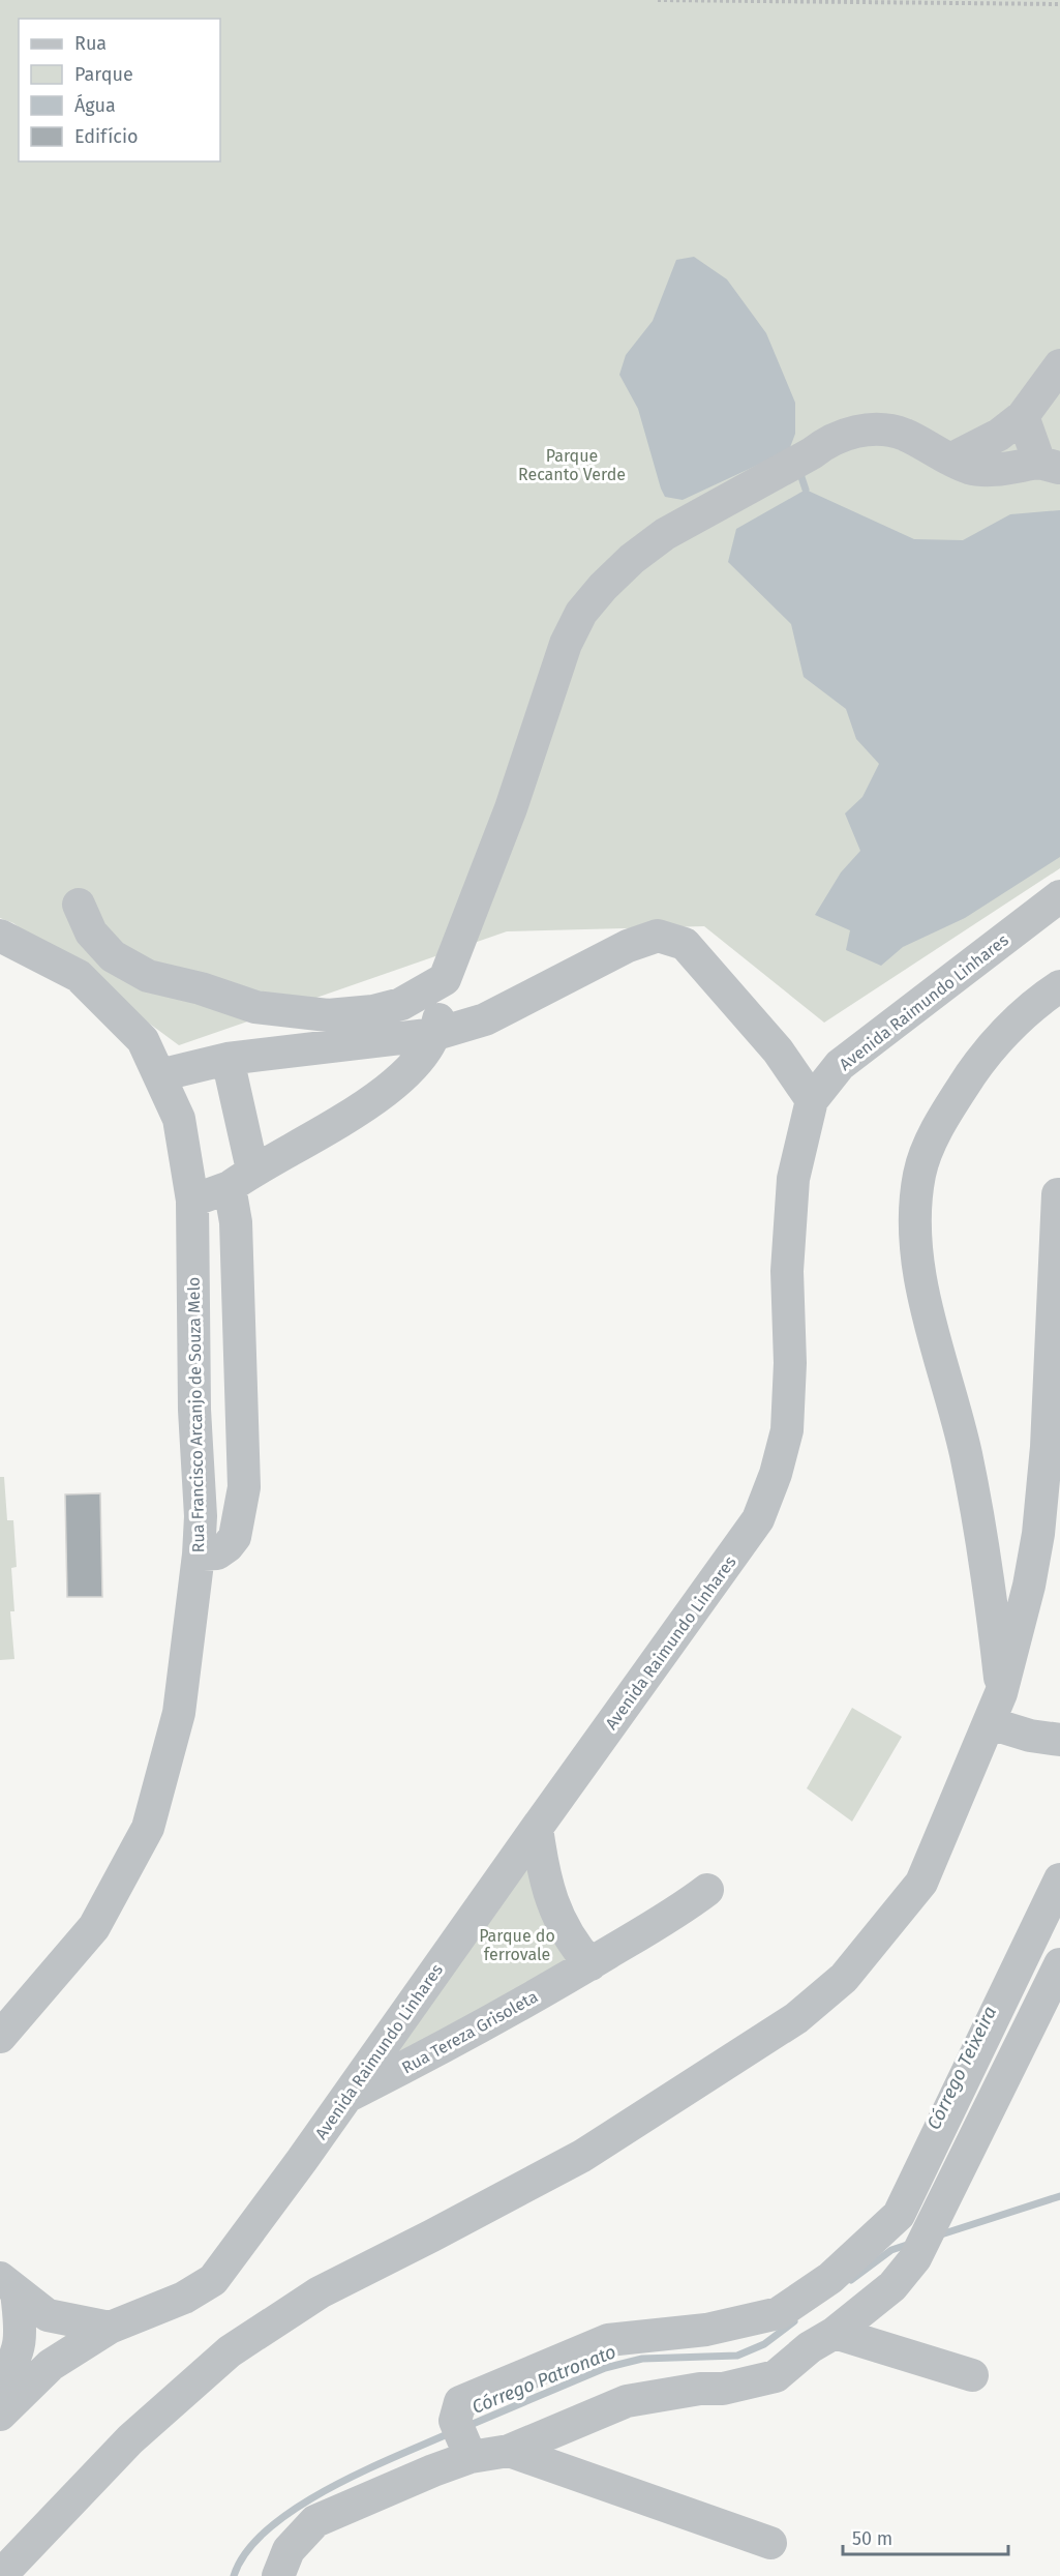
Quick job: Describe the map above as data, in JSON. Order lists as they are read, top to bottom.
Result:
{
  "streets": {
    "street": ["Avenida Raimundo Linhares", "Rua Francisco Arcanjo de Souza Melo", "Rua Tereza Grisoleta"]
  },
  "crossings": [
    ["Avenida Raimundo Linhares", "Rua Tereza Grisoleta"]
  ],
  "water": ["Córrego Teixeira", "Córrego Patronato"],
  "parks": ["Parque Recanto Verde", "Parque do ferrovale"],
  "legend": [
    "Rua",
    "Parque",
    "Água",
    "Edifício"
  ],
  "scale_bar": "50 m"
}
